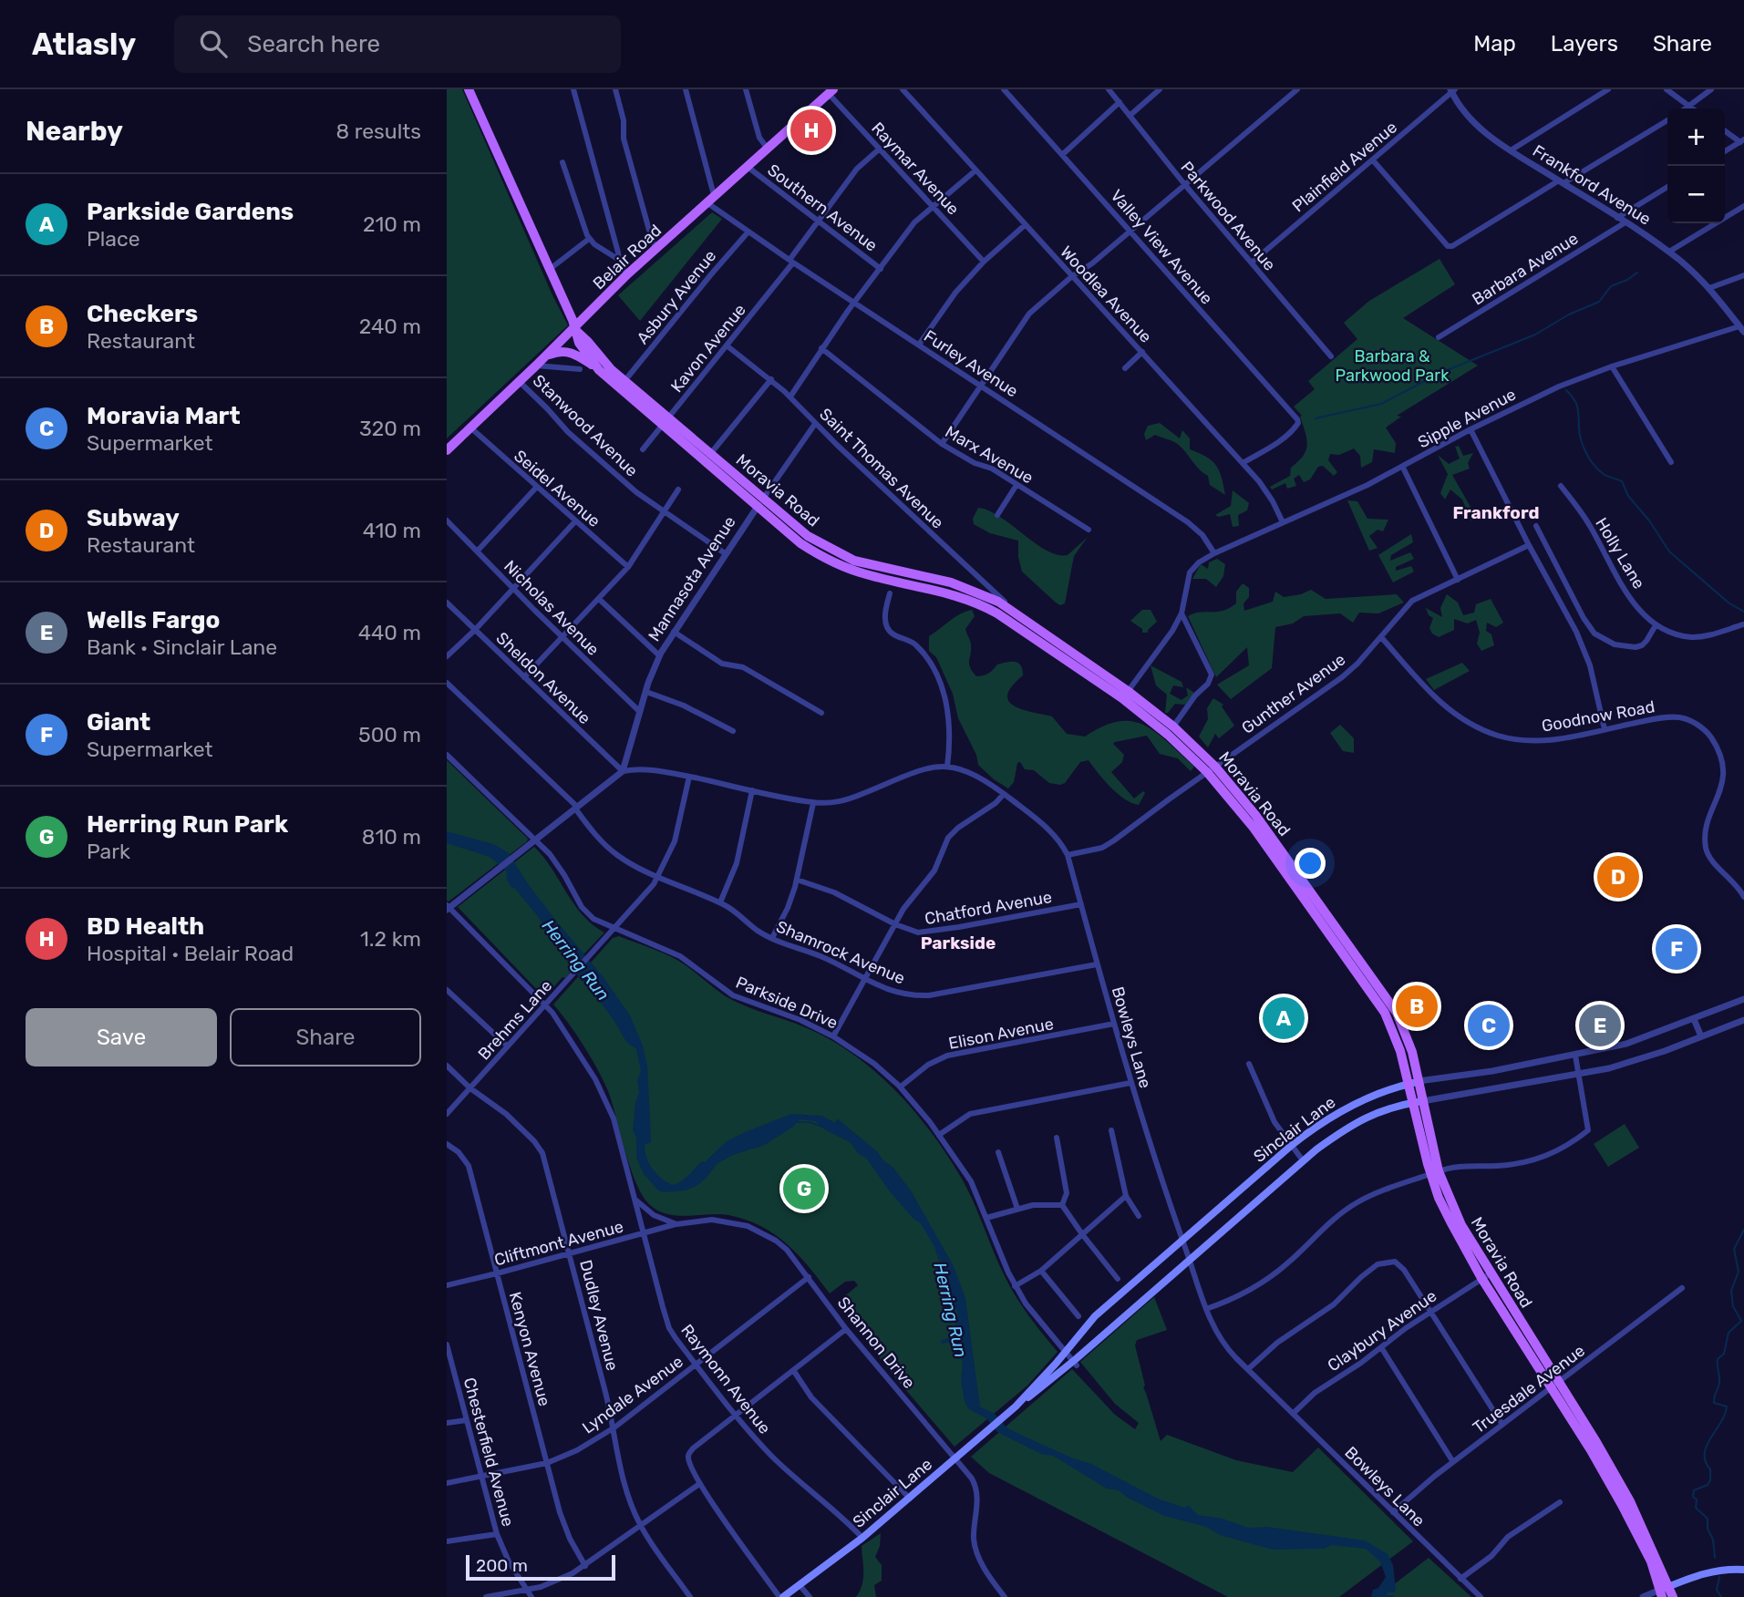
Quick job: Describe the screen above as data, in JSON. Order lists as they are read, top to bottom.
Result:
{
  "streets": {
    "main road": ["Belair Road", "Moravia Road", "Sinclair Lane"],
    "street": [
      "Plainfield Avenue",
      "Raymar Avenue",
      "Frankford Avenue",
      "Southern Avenue",
      "Parkwood Avenue",
      "Valley View Avenue",
      "Barbara Avenue",
      "Woodlea Avenue",
      "Asbury Avenue",
      "Kavon Avenue",
      "Furley Avenue",
      "Sipple Avenue",
      "Stanwood Avenue",
      "Marx Avenue",
      "Saint Thomas Avenue",
      "Seidel Avenue",
      "Holly Lane",
      "Mannasota Avenue",
      "Nicholas Avenue",
      "Sheldon Avenue",
      "Gunther Avenue",
      "Goodnow Road",
      "Chatford Avenue",
      "Shamrock Avenue",
      "Parkside Drive",
      "Brehms Lane",
      "Elison Avenue",
      "Bowleys Lane",
      "Cliftmont Avenue",
      "Dudley Avenue",
      "Claybury Avenue",
      "Shannon Drive",
      "Kenyon Avenue",
      "Raymonn Avenue",
      "Truesdale Avenue",
      "Lyndale Avenue",
      "Chesterfield Avenue"
    ]
  },
  "crossings": [
    ["Plainfield Avenue", "Frankford Avenue"],
    ["Plainfield Avenue", "Parkwood Avenue"],
    ["Raymar Avenue", "Belair Road"],
    ["Raymar Avenue", "Kavon Avenue"],
    ["Frankford Avenue", "Barbara Avenue"],
    ["Frankford Avenue", "Sipple Avenue"],
    ["Southern Avenue", "Belair Road"],
    ["Southern Avenue", "Kavon Avenue"],
    ["Valley View Avenue", "Woodlea Avenue"],
    ["Belair Road", "Furley Avenue"],
    ["Belair Road", "Stanwood Avenue"],
    ["Belair Road", "Seidel Avenue"],
    ["Belair Road", "Moravia Road"],
    ["Woodlea Avenue", "Sipple Avenue"],
    ["Asbury Avenue", "Furley Avenue"],
    ["Asbury Avenue", "Moravia Road"],
    ["Kavon Avenue", "Furley Avenue"],
    ["Kavon Avenue", "Saint Thomas Avenue"],
    ["Kavon Avenue", "Moravia Road"],
    ["Furley Avenue", "Sipple Avenue"],
    ["Stanwood Avenue", "Mannasota Avenue"],
    ["Saint Thomas Avenue", "Moravia Road"],
    ["Saint Thomas Avenue", "Mannasota Avenue"],
    ["Moravia Road", "Mannasota Avenue"],
    ["Moravia Road", "Gunther Avenue"],
    ["Moravia Road", "Sinclair Lane"],
    ["Moravia Road", "Claybury Avenue"],
    ["Moravia Road", "Truesdale Avenue"],
    ["Mannasota Avenue", "Nicholas Avenue"],
    ["Mannasota Avenue", "Sheldon Avenue"],
    ["Mannasota Avenue", "Bowleys Lane"],
    ["Sheldon Avenue", "Bowleys Lane"],
    ["Gunther Avenue", "Goodnow Road"],
    ["Gunther Avenue", "Bowleys Lane"],
    ["Chatford Avenue", "Bowleys Lane"],
    ["Shamrock Avenue", "Brehms Lane"],
    ["Shamrock Avenue", "Bowleys Lane"],
    ["Parkside Drive", "Brehms Lane"],
    ["Parkside Drive", "Elison Avenue"],
    ["Parkside Drive", "Sinclair Lane"],
    ["Brehms Lane", "Bowleys Lane"],
    ["Brehms Lane", "Dudley Avenue"],
    ["Elison Avenue", "Bowleys Lane"],
    ["Bowleys Lane", "Sinclair Lane"],
    ["Bowleys Lane", "Claybury Avenue"],
    ["Bowleys Lane", "Truesdale Avenue"],
    ["Sinclair Lane", "Shannon Drive"],
    ["Sinclair Lane", "Raymonn Avenue"],
    ["Cliftmont Avenue", "Dudley Avenue"],
    ["Cliftmont Avenue", "Shannon Drive"],
    ["Cliftmont Avenue", "Kenyon Avenue"],
    ["Cliftmont Avenue", "Raymonn Avenue"],
    ["Dudley Avenue", "Lyndale Avenue"],
    ["Shannon Drive", "Lyndale Avenue"],
    ["Kenyon Avenue", "Lyndale Avenue"],
    ["Raymonn Avenue", "Lyndale Avenue"],
    ["Lyndale Avenue", "Chesterfield Avenue"]
  ],
  "districts": ["Frankford", "Parkside"],
  "water": ["Herring Run"],
  "parks": ["Barbara & Parkwood Park"],
  "scale_bar": "200 m",
  "page": {
    "header": "Atlasly",
    "search": "Search here",
    "nav": ["Map", "Layers", "Share"],
    "heading": ["Nearby", "8 results"],
    "pins": [
      "H",
      "D",
      "F",
      "B",
      "A",
      "C",
      "E",
      "G"
    ],
    "map_buttons": ["+", "−"],
    "list": [
      {
        "mark": "A",
        "name": "Parkside Gardens",
        "note": "Place",
        "value": "210 m"
      },
      {
        "mark": "B",
        "name": "Checkers",
        "note": "Restaurant",
        "value": "240 m"
      },
      {
        "mark": "C",
        "name": "Moravia Mart",
        "note": "Supermarket",
        "value": "320 m"
      },
      {
        "mark": "D",
        "name": "Subway",
        "note": "Restaurant",
        "value": "410 m"
      },
      {
        "mark": "E",
        "name": "Wells Fargo",
        "note": "Bank · Sinclair Lane",
        "value": "440 m"
      },
      {
        "mark": "F",
        "name": "Giant",
        "note": "Supermarket",
        "value": "500 m"
      },
      {
        "mark": "G",
        "name": "Herring Run Park",
        "note": "Park",
        "value": "810 m"
      },
      {
        "mark": "H",
        "name": "BD Health",
        "note": "Hospital · Belair Road",
        "value": "1.2 km"
      }
    ],
    "buttons": ["Save", "Share"],
    "scale": "200 m"
  }
}
